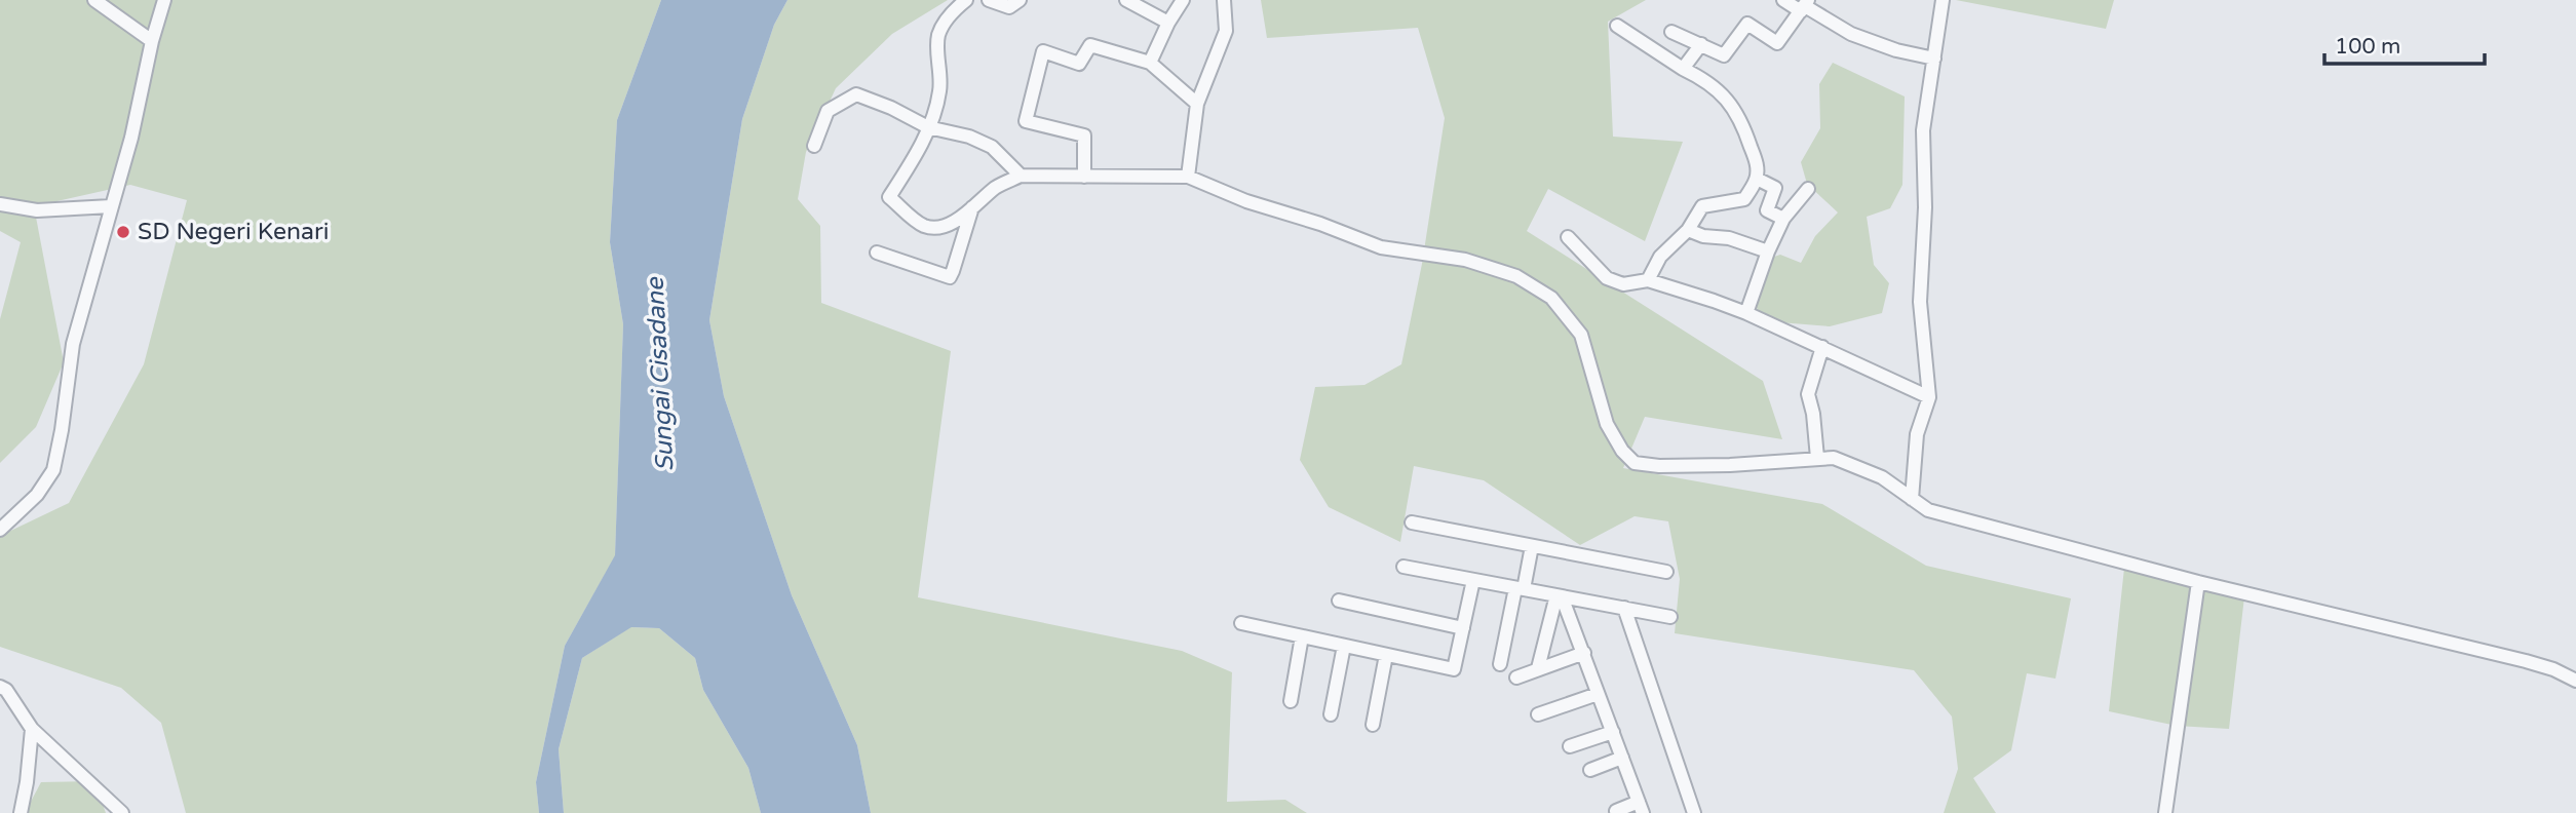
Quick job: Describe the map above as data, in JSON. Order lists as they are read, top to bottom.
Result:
{
  "water": ["Sungai Cisadane"],
  "places": ["SD Negeri Kenari"],
  "scale_bar": "100 m"
}
